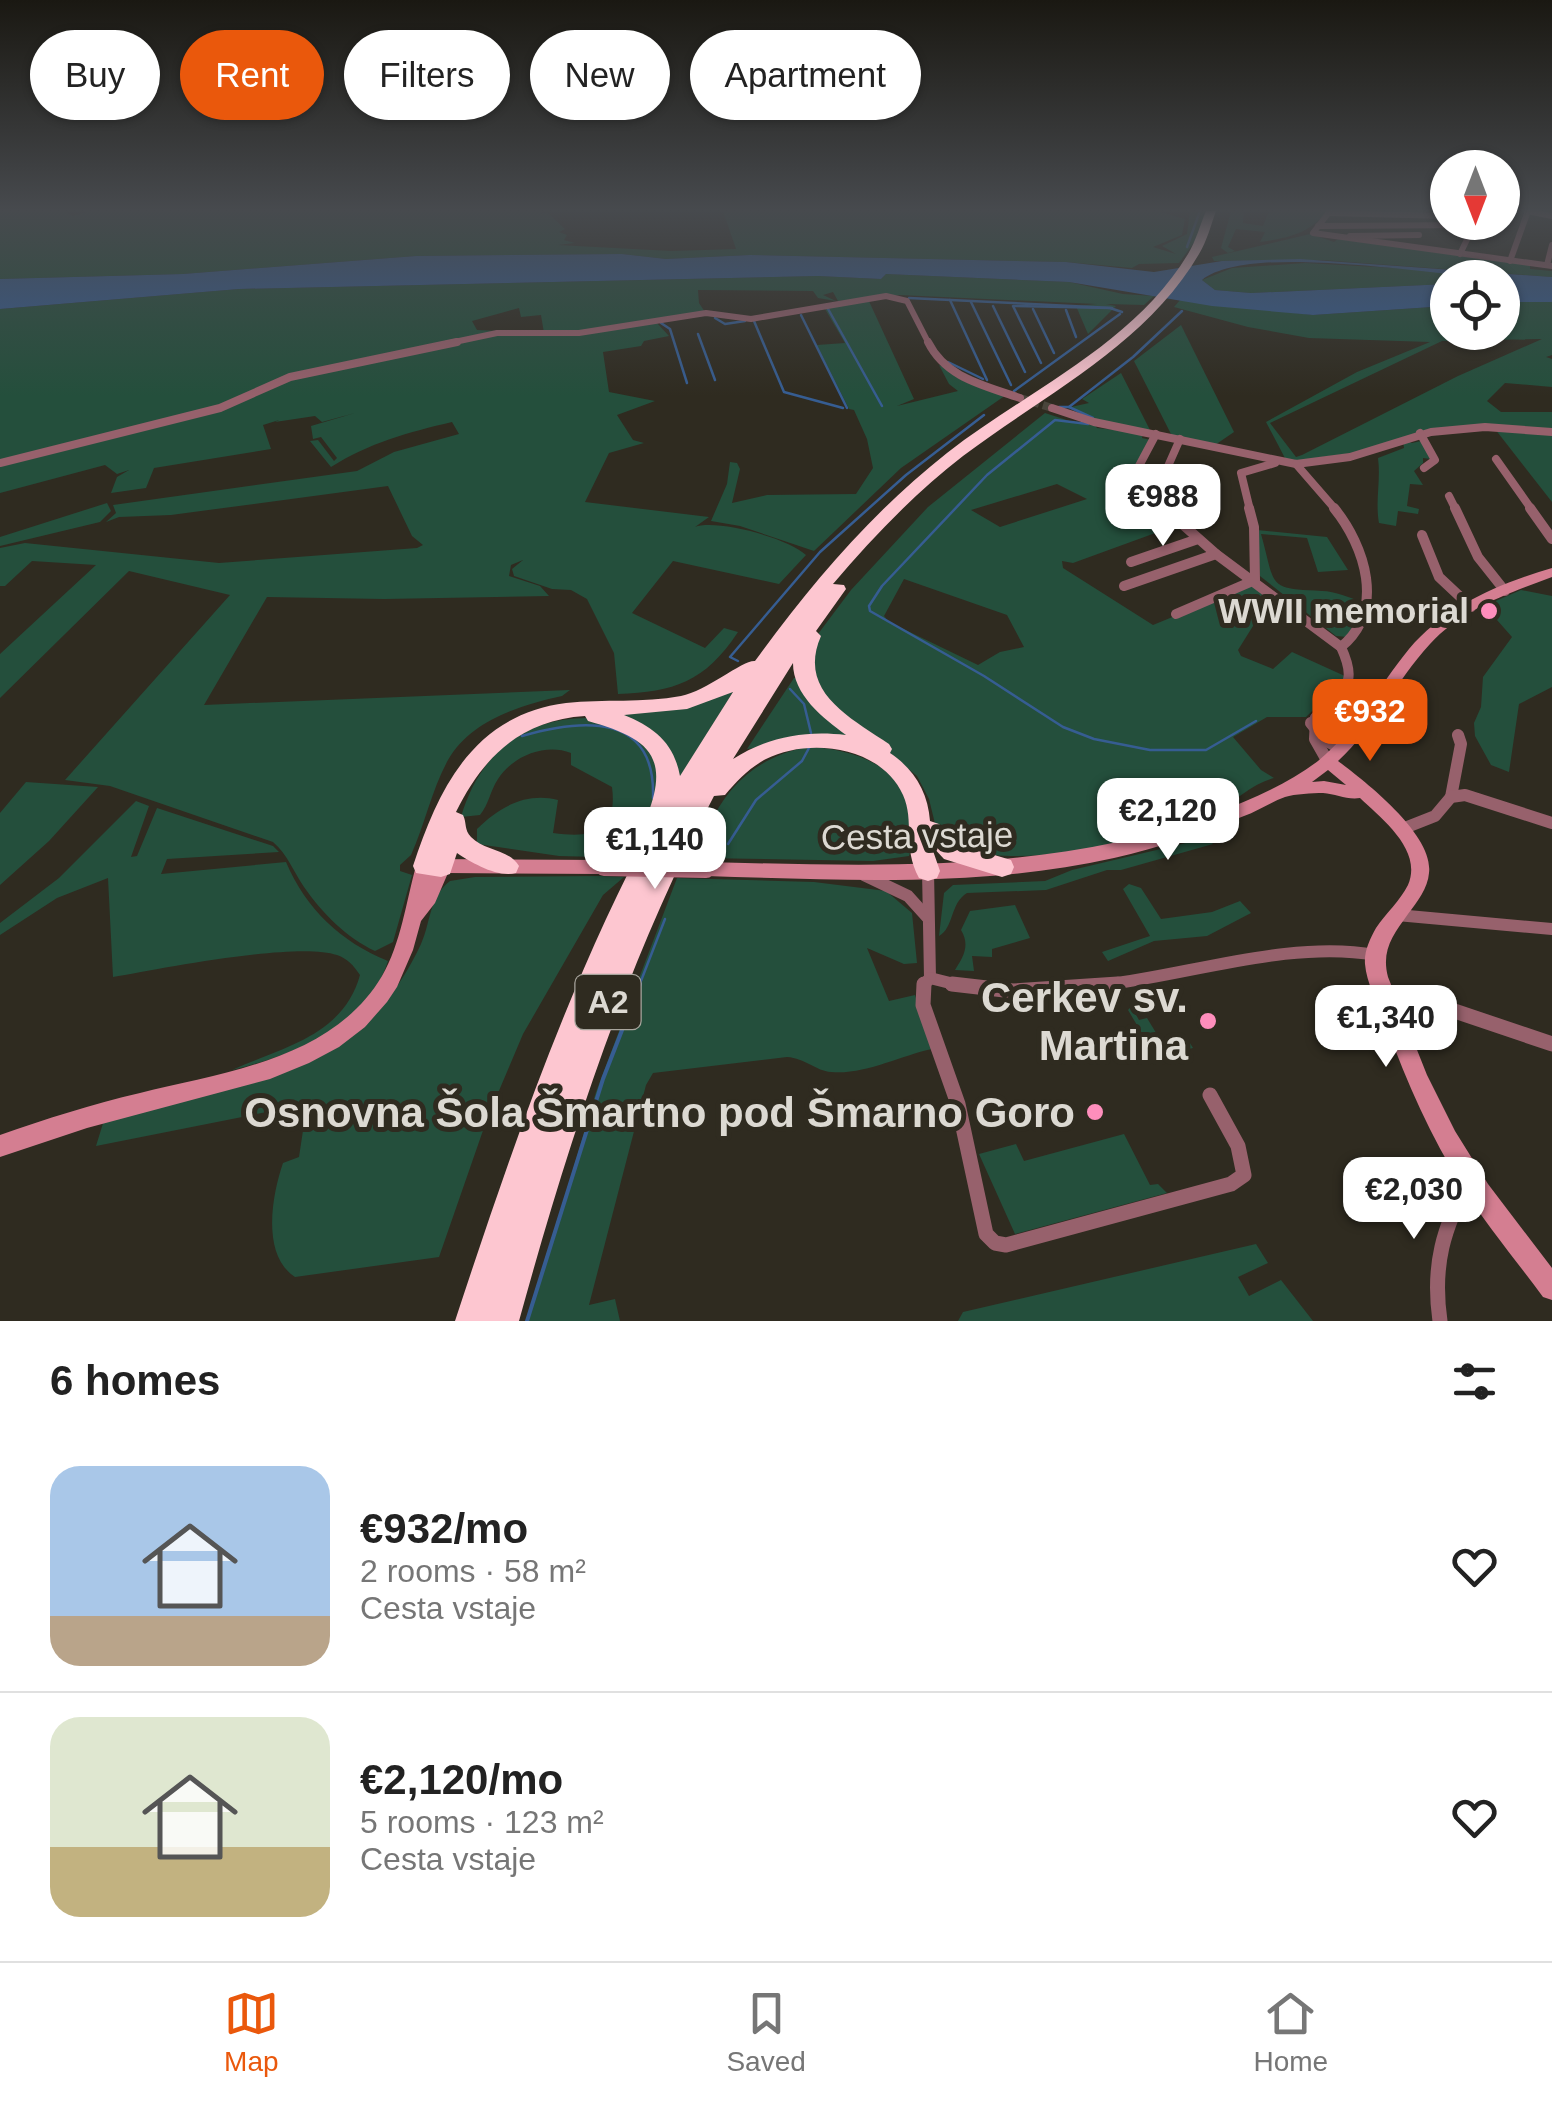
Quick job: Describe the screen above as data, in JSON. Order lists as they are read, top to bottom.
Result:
{
  "streets": {
    "highway": ["A2"],
    "street": ["Cesta vstaje"]
  },
  "places": ["WWII memorial", "Cerkev sv. Martina", "Osnovna Šola Šmartno pod Šmarno Goro"],
  "north": "bottom",
  "page": {
    "chip": [
      "Buy",
      "Rent",
      "Filters",
      "New",
      "Apartment"
    ],
    "price": [
      "€988",
      "€932",
      "€2,120",
      "€1,140",
      "€1,340",
      "€2,030"
    ],
    "heading": "6 homes",
    "list": [
      {
        "name": "€932/mo",
        "note": "2 rooms · 58 m² · Cesta vstaje"
      },
      {
        "name": "€2,120/mo",
        "note": "5 rooms · 123 m² · Cesta vstaje"
      }
    ],
    "tabs": ["Map", "Saved", "Home"]
  }
}
